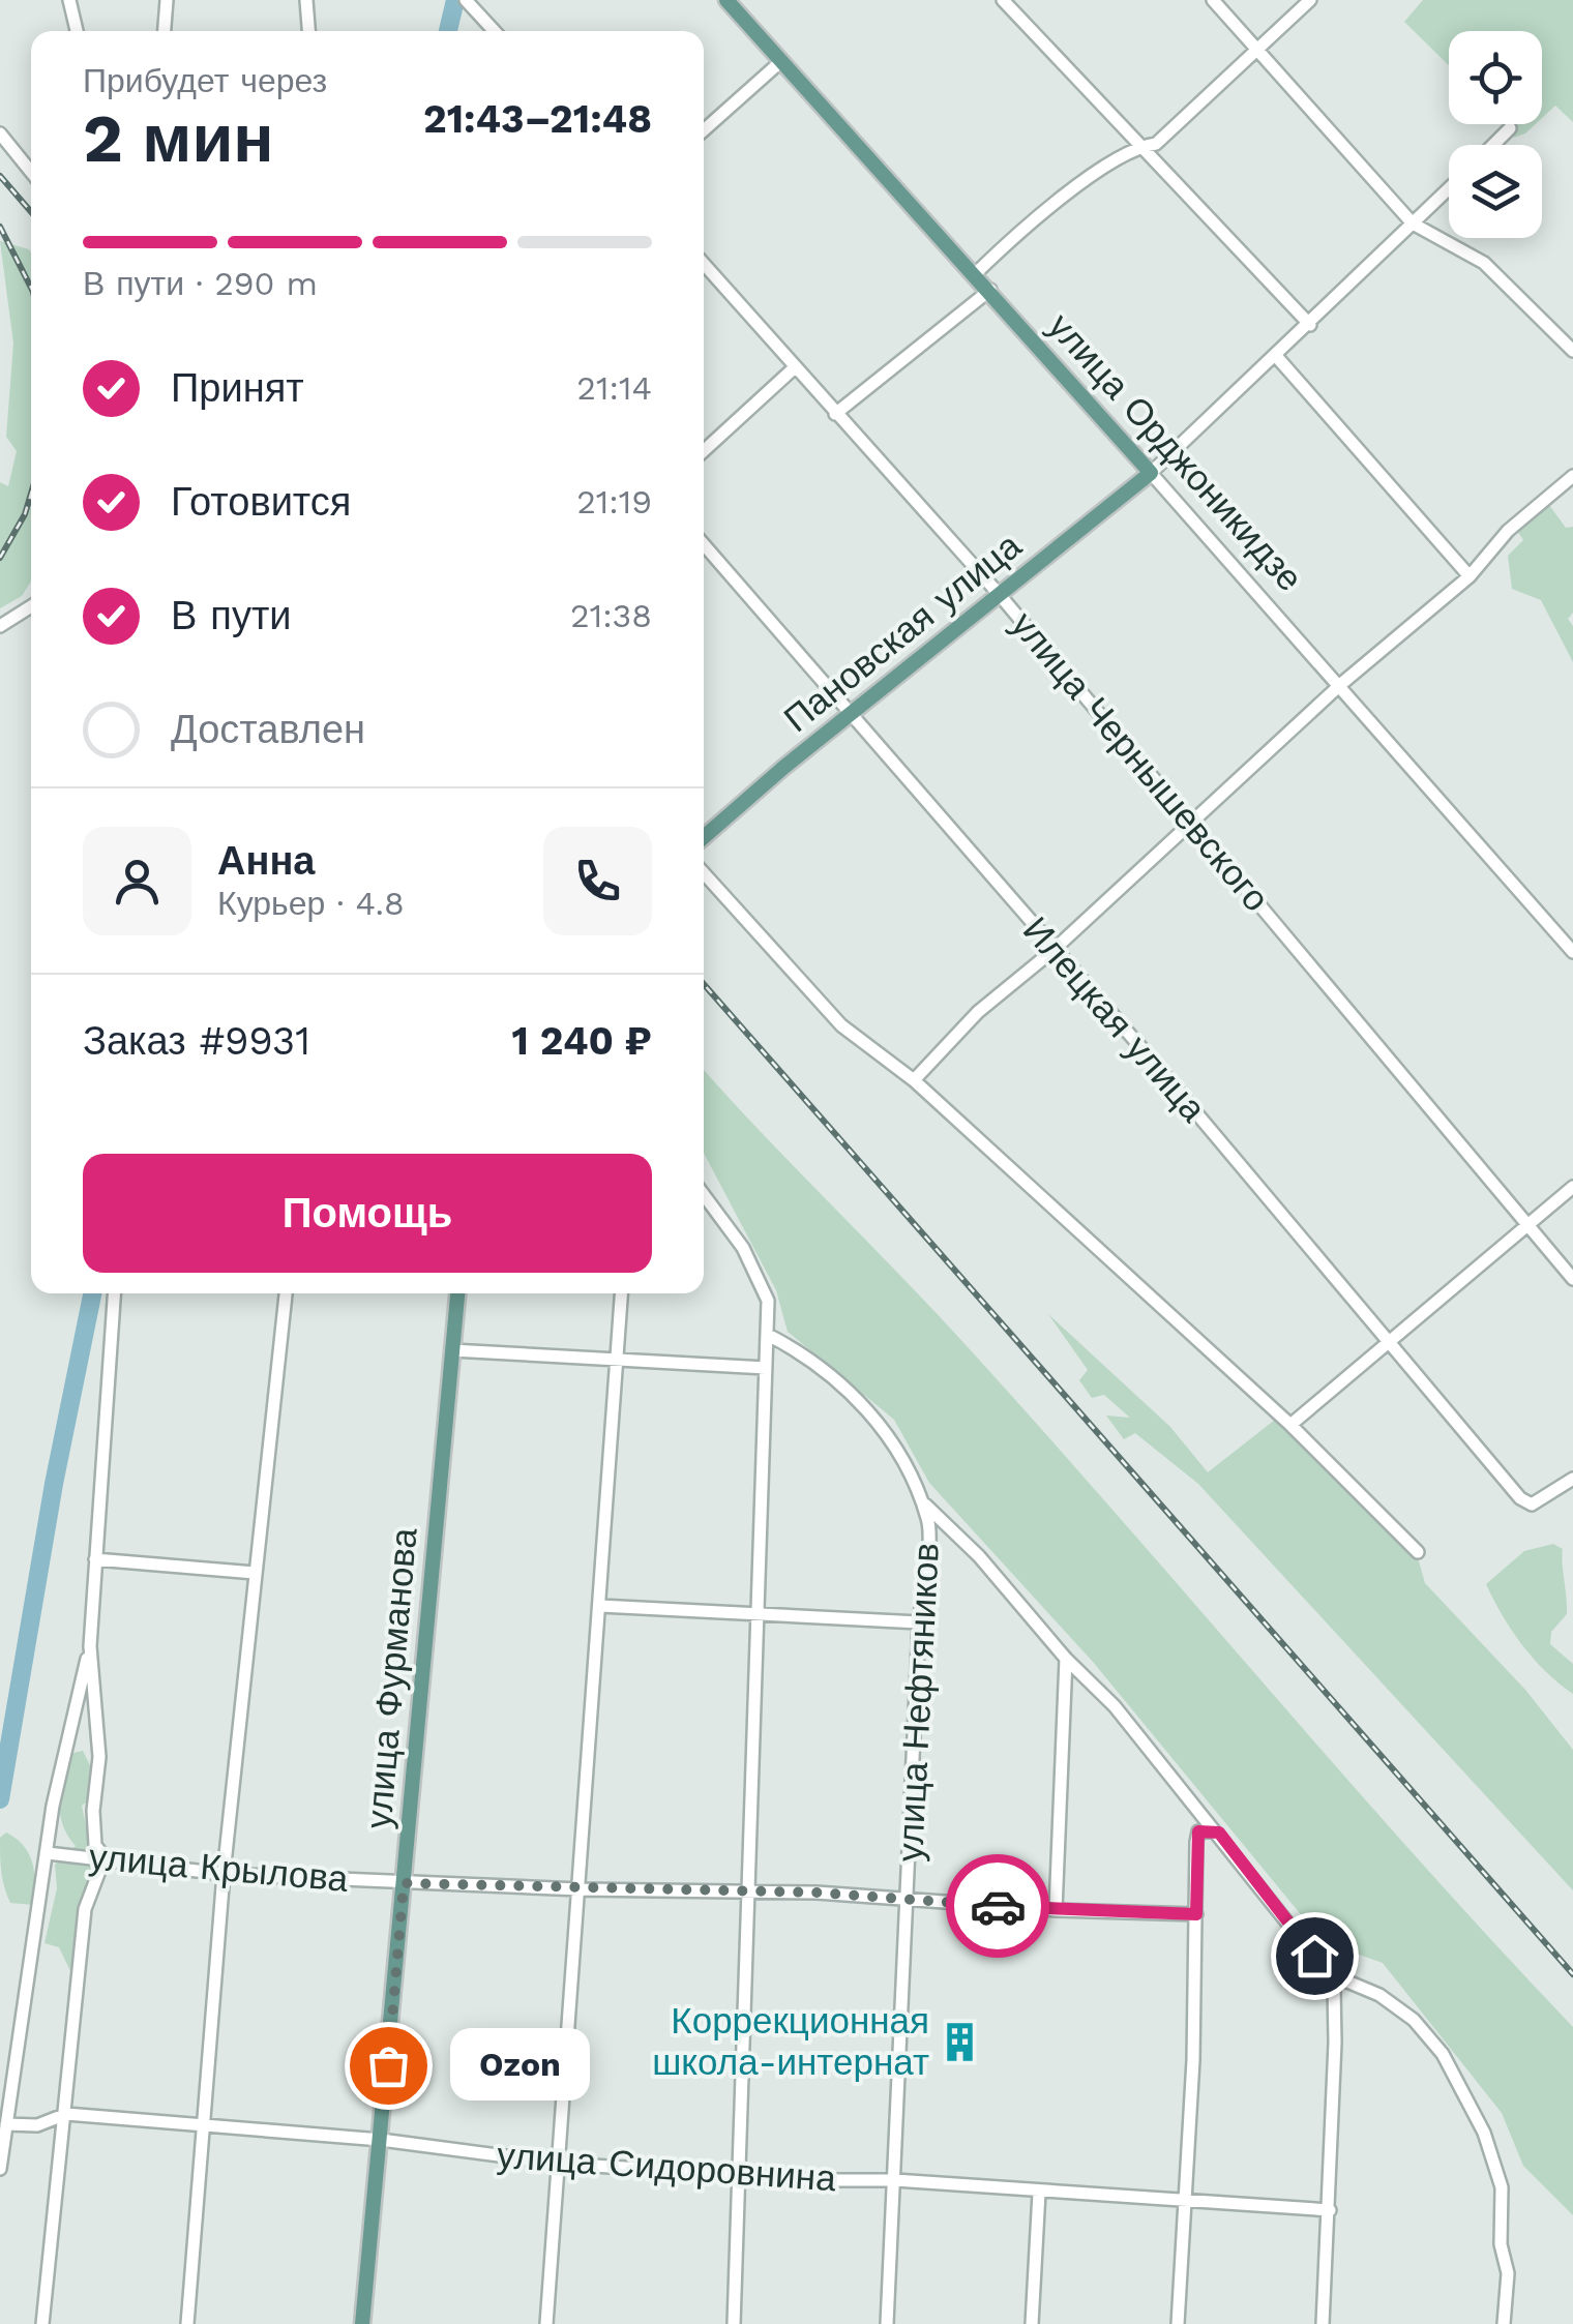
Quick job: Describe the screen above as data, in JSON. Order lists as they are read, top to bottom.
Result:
{
  "streets": {
    "main road": ["улица Орджоникидзе", "Пановская улица", "улица Фурманова"],
    "street": [
      "улица Чернышевского",
      "Илецкая улица",
      "улица Нефтяников",
      "улица Крылова",
      "улица Сидоровнина"
    ]
  },
  "crossings": [
    ["улица Орджоникидзе", "Пановская улица"],
    ["Пановская улица", "улица Чернышевского"],
    ["Пановская улица", "Илецкая улица"],
    ["улица Фурманова", "улица Крылова"],
    ["улица Фурманова", "улица Сидоровнина"],
    ["улица Нефтяников", "улица Крылова"],
    ["улица Нефтяников", "улица Сидоровнина"]
  ],
  "places": {
    "building": ["Коррекционная школа-интернат"],
    "other": ["Ozon"]
  },
  "page": {
    "heading": ["2 мин", "Прибудет через", "21:43–21:48"],
    "panel": [
      "Анна",
      "Курьер · 4.8",
      "Заказ #9931",
      "1 240 ₽"
    ],
    "bar": "В пути · 290 m",
    "list": [
      ["Принят", "21:14"],
      ["Готовится", "21:19"],
      ["В пути", "21:38"],
      "Доставлен"
    ],
    "buttons": "Помощь",
    "bubble": "Ozon"
  }
}
